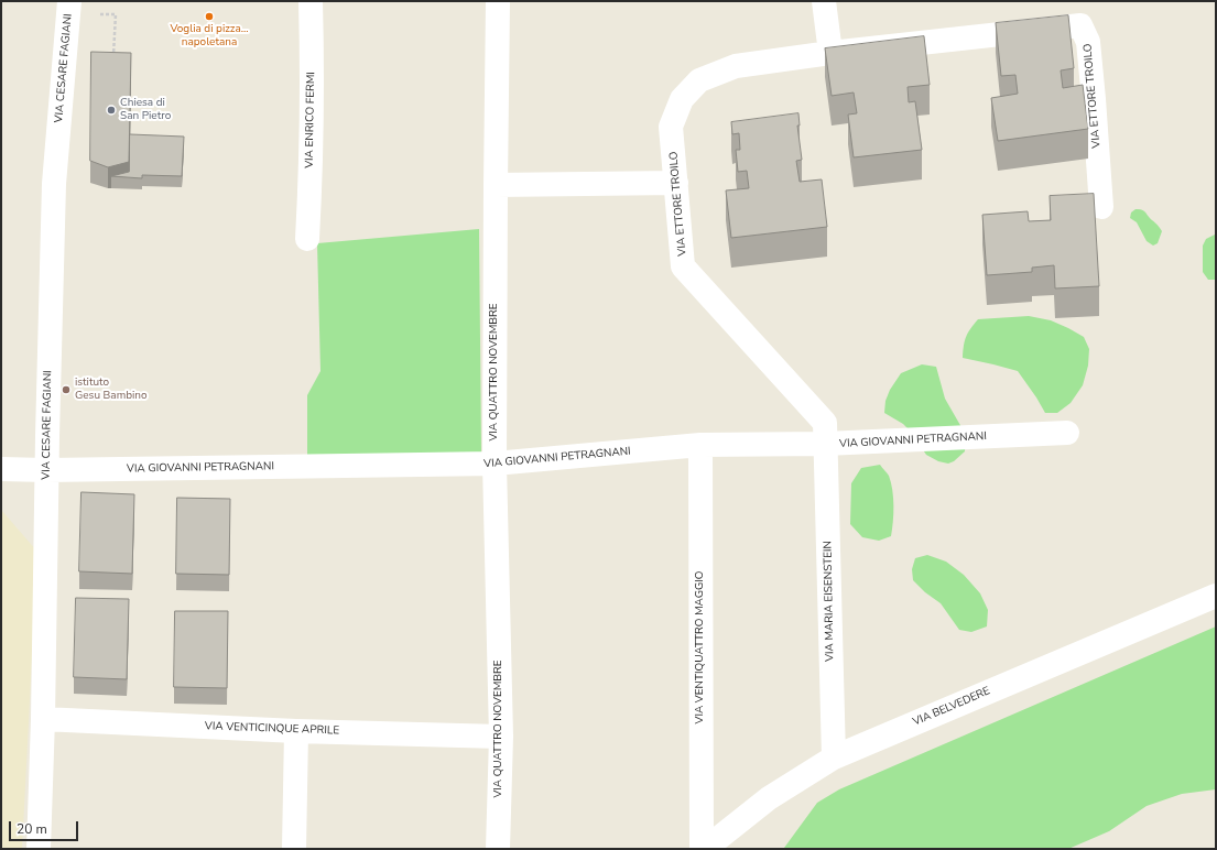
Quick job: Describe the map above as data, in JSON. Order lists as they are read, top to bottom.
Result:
{
  "streets": {
    "street": [
      "VIA CESARE FAGIANI",
      "VIA ETTORE TROILO",
      "VIA ENRICO FERMI",
      "VIA QUATTRO NOVEMBRE",
      "VIA GIOVANNI PETRAGNANI",
      "VIA MARIA EISENSTEIN",
      "VIA VENTIQUATTRO MAGGIO",
      "VIA BELVEDERE",
      "VIA VENTICINQUE APRILE"
    ]
  },
  "crossings": [
    ["VIA CESARE FAGIANI", "VIA GIOVANNI PETRAGNANI"],
    ["VIA CESARE FAGIANI", "VIA VENTICINQUE APRILE"],
    ["VIA ETTORE TROILO", "VIA GIOVANNI PETRAGNANI"],
    ["VIA ETTORE TROILO", "VIA MARIA EISENSTEIN"],
    ["VIA QUATTRO NOVEMBRE", "VIA GIOVANNI PETRAGNANI"],
    ["VIA QUATTRO NOVEMBRE", "VIA VENTICINQUE APRILE"],
    ["VIA GIOVANNI PETRAGNANI", "VIA MARIA EISENSTEIN"],
    ["VIA GIOVANNI PETRAGNANI", "VIA VENTIQUATTRO MAGGIO"],
    ["VIA MARIA EISENSTEIN", "VIA BELVEDERE"]
  ],
  "places": ["Voglia di pizza... napoletana", "Chiesa di San Pietro", "istituto Gesu Bambino"],
  "scale_bar": "20 m"
}
